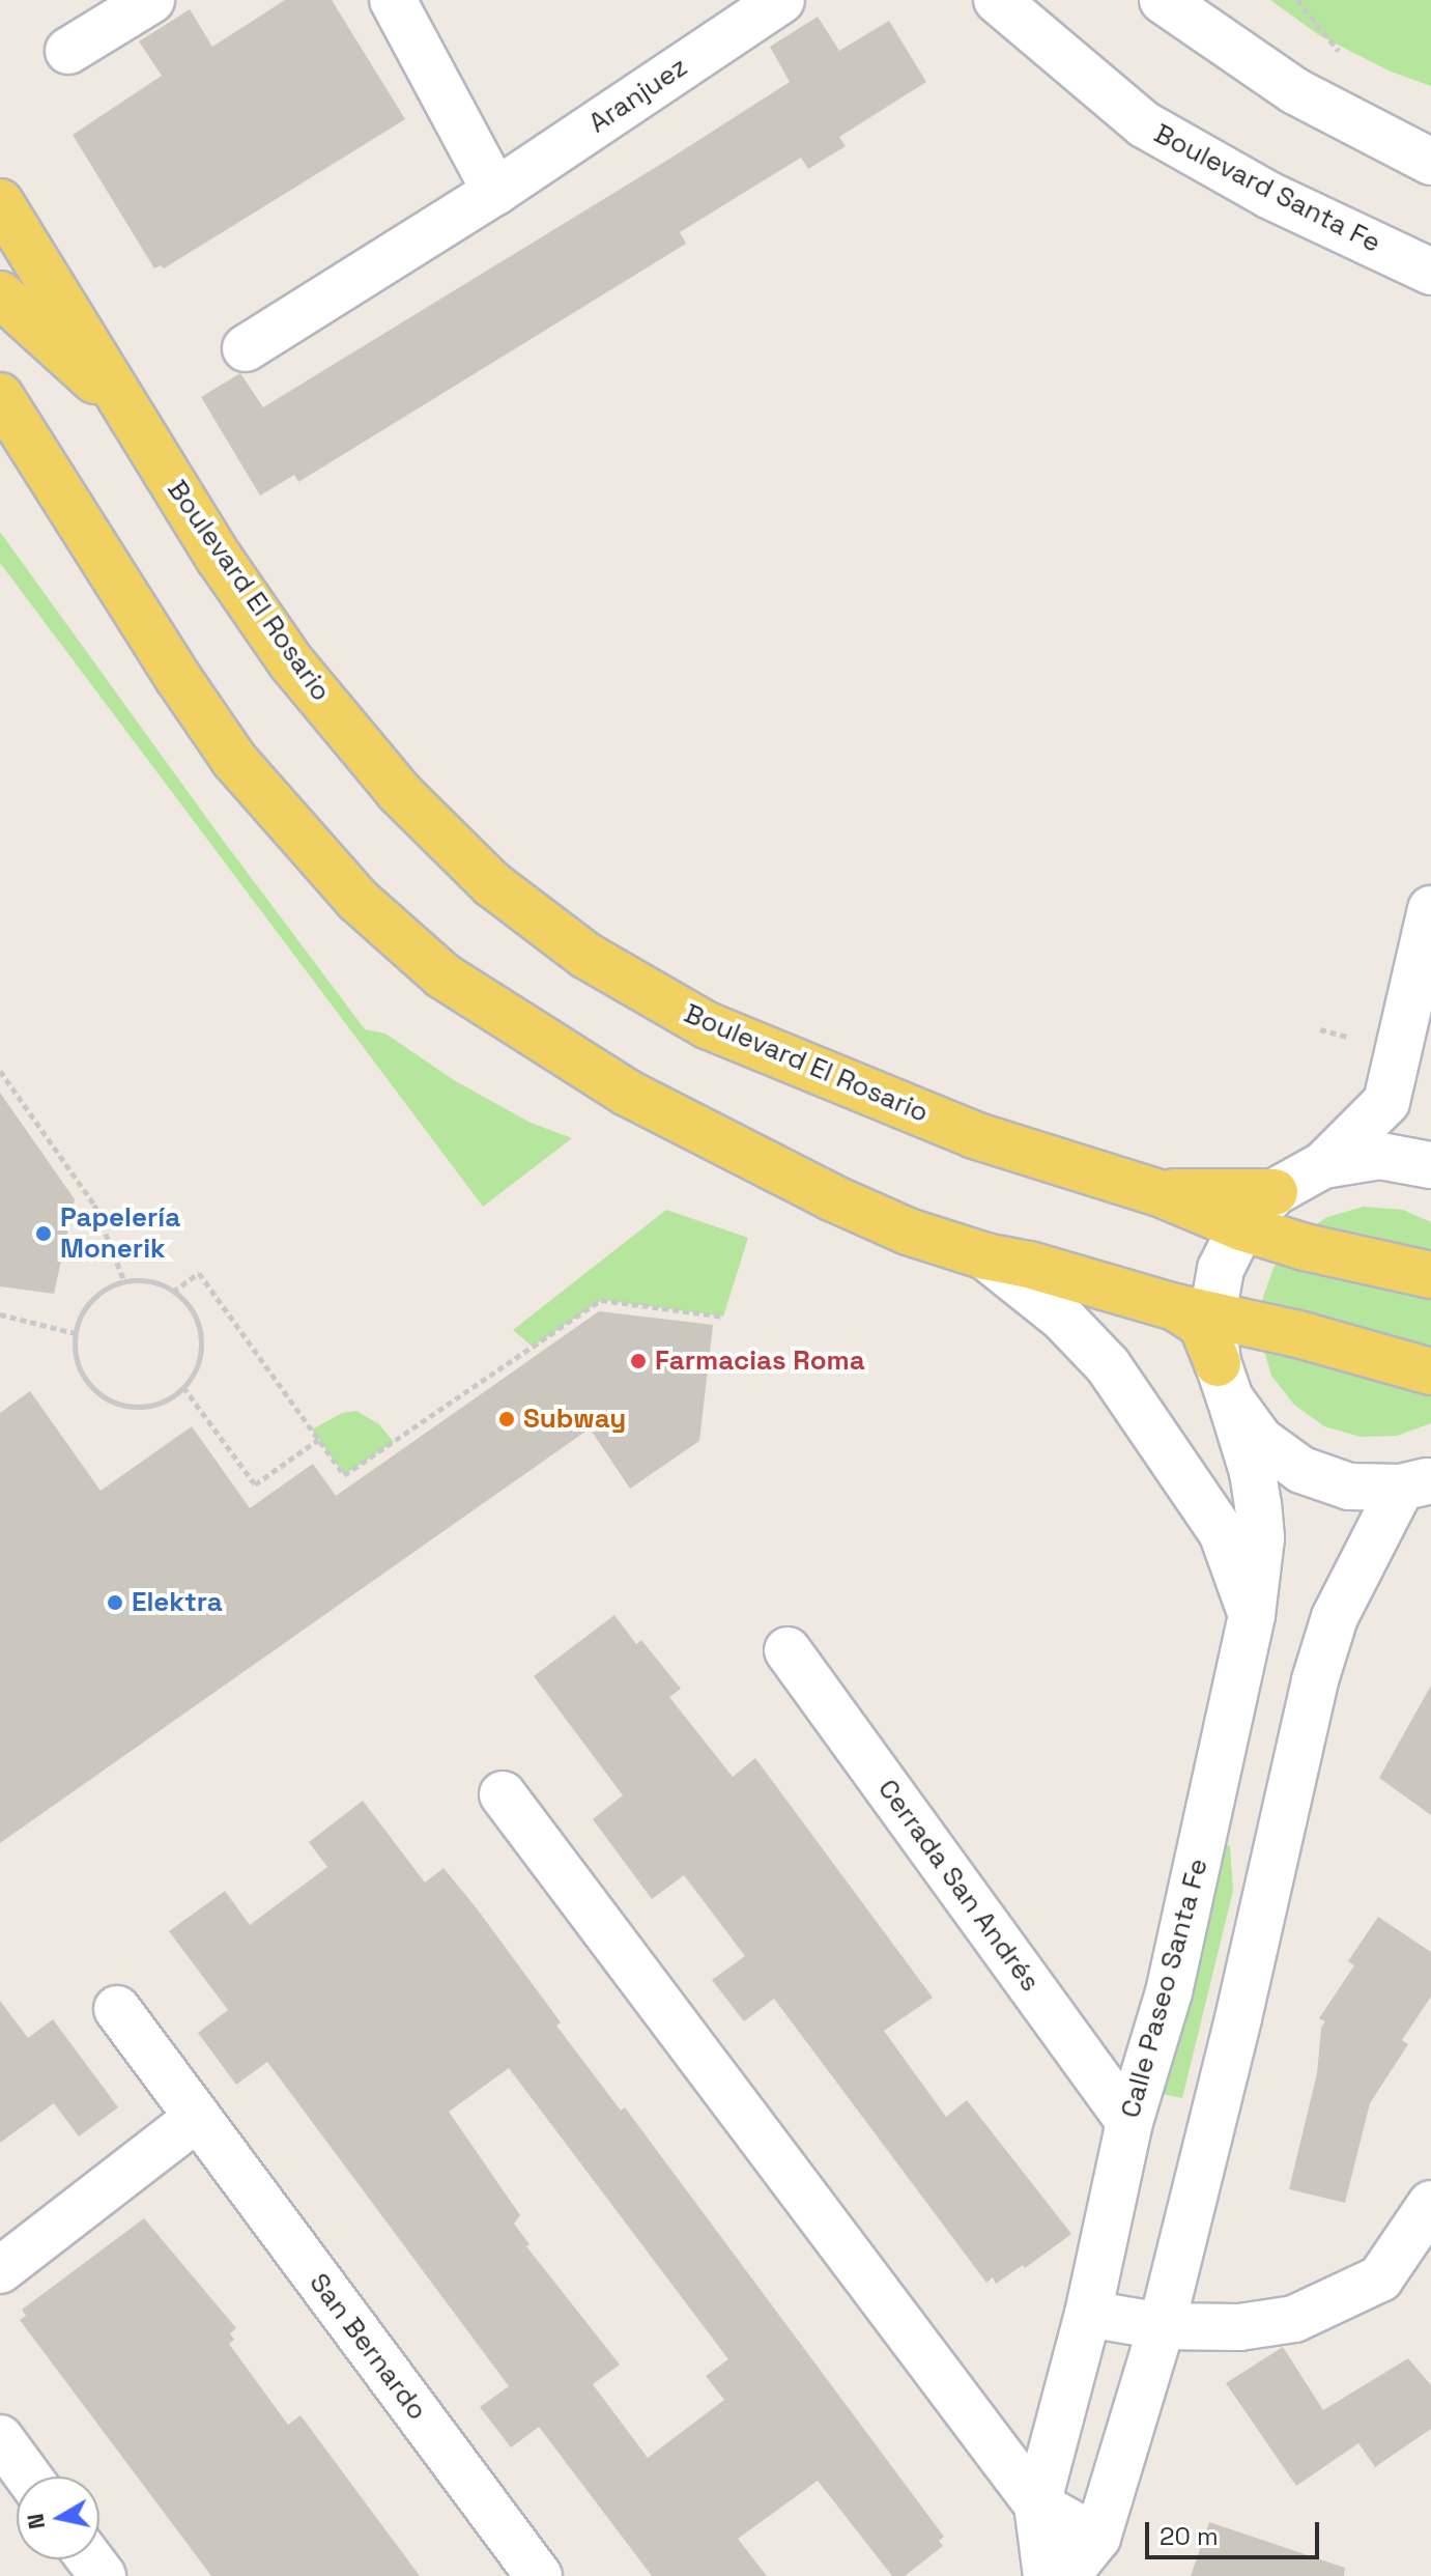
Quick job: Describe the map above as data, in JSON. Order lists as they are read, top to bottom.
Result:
{
  "streets": {
    "main road": ["Boulevard El Rosario"],
    "street": [
      "Aranjuez",
      "Boulevard Santa Fe",
      "Cerrada San Andrés",
      "Calle Paseo Santa Fe",
      "San Bernardo"
    ]
  },
  "crossings": [
    ["Cerrada San Andrés", "Calle Paseo Santa Fe"]
  ],
  "places": [
    "Papelería Monerik",
    "Farmacias Roma",
    "Subway",
    "Elektra"
  ],
  "scale_bar": "20 m",
  "north": "left"
}
